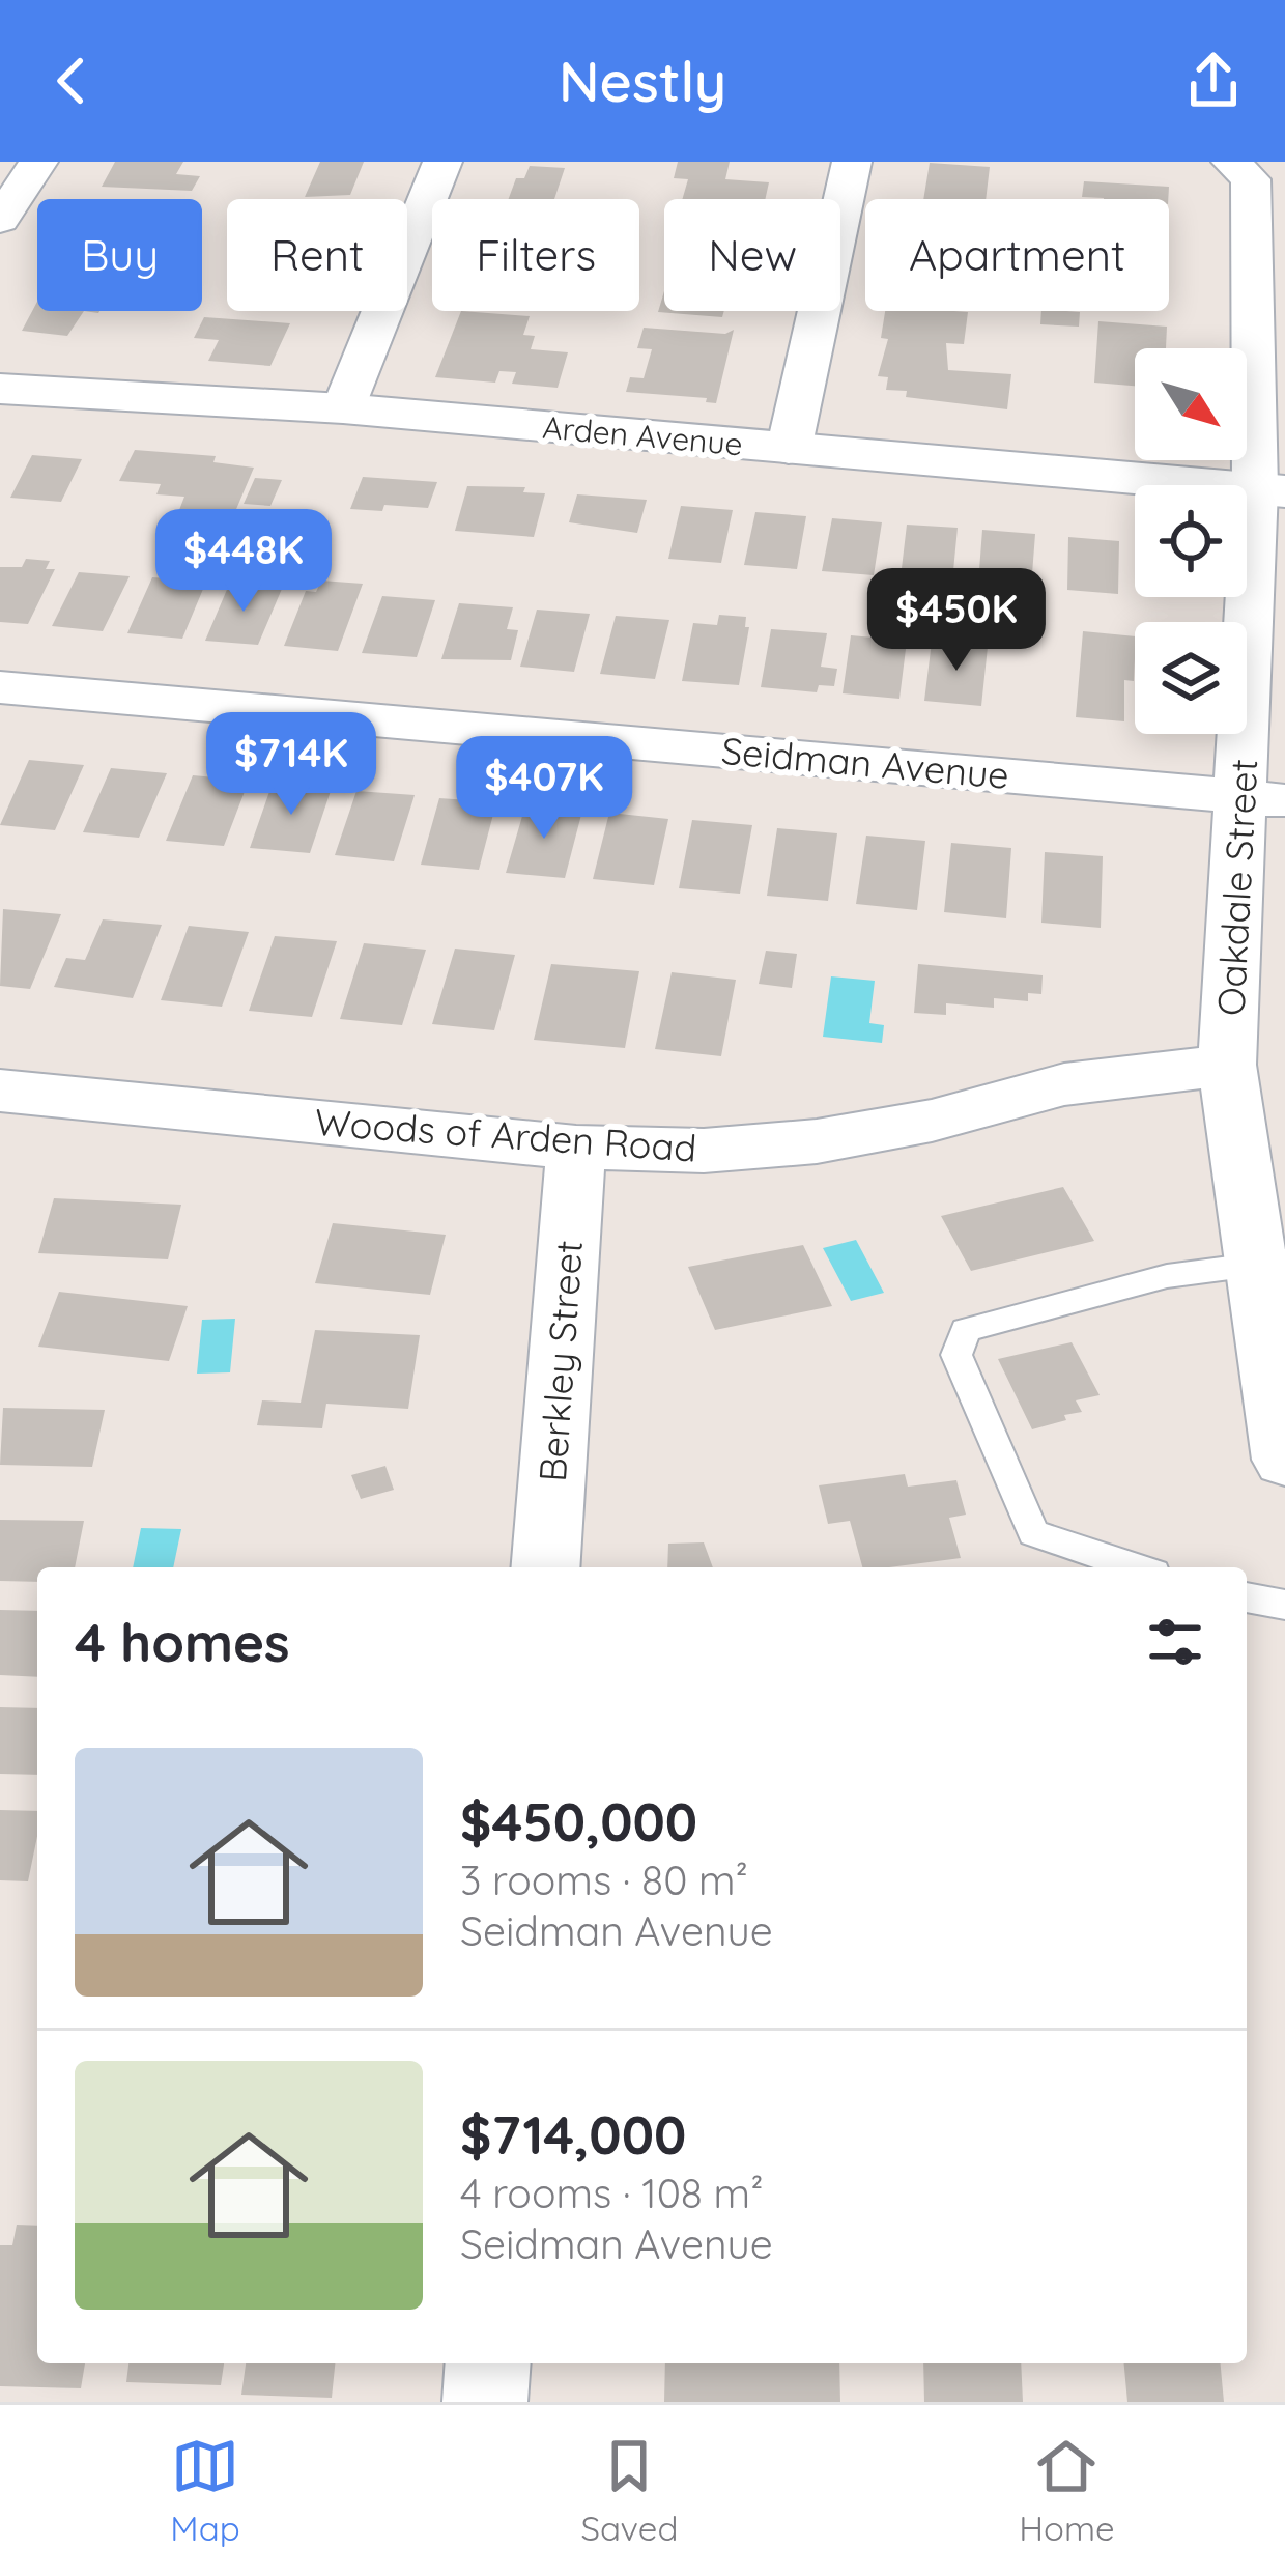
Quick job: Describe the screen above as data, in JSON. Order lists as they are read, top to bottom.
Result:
{
  "streets": {
    "street": [
      "Arden Avenue",
      "Seidman Avenue",
      "Oakdale Street",
      "Woods of Arden Road",
      "Berkley Street"
    ]
  },
  "crossings": [
    ["Arden Avenue", "Oakdale Street"],
    ["Seidman Avenue", "Oakdale Street"],
    ["Oakdale Street", "Woods of Arden Road"],
    ["Woods of Arden Road", "Berkley Street"]
  ],
  "north": "bottom right",
  "page": {
    "header": "Nestly",
    "chip": [
      "Buy",
      "Rent",
      "Filters",
      "New",
      "Apartment"
    ],
    "price": [
      "$448K",
      "$450K",
      "$714K",
      "$407K"
    ],
    "heading": "4 homes",
    "list": [
      {
        "name": "$450,000",
        "note": "3 rooms · 80 m² · Seidman Avenue"
      },
      {
        "name": "$714,000",
        "note": "4 rooms · 108 m² · Seidman Avenue"
      }
    ],
    "tabs": ["Map", "Saved", "Home"]
  }
}
